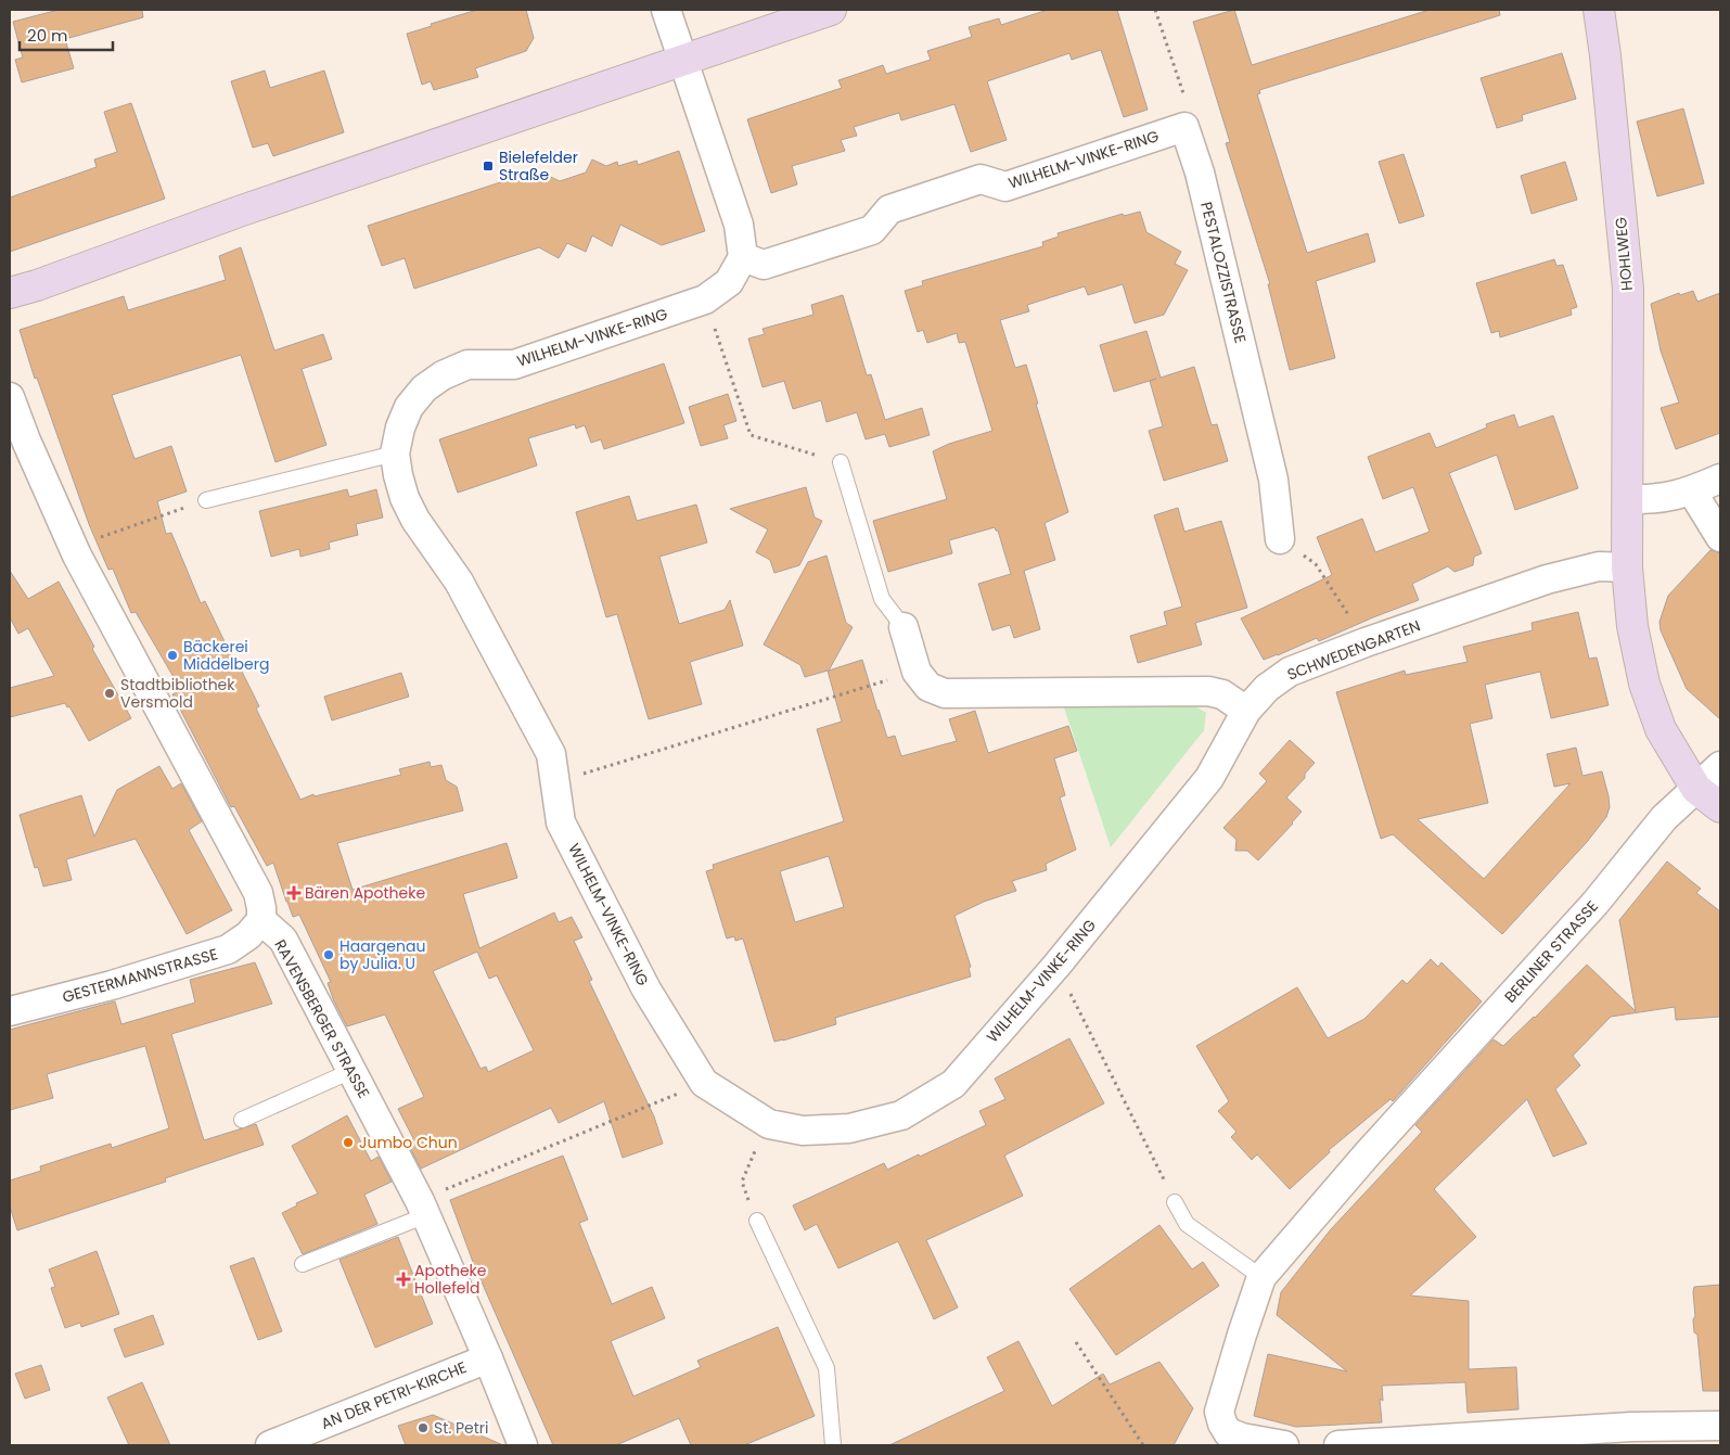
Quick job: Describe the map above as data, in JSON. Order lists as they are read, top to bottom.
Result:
{
  "streets": {
    "main road": ["HOHLWEG"],
    "street": [
      "WILHELM-VINKE-RING",
      "PESTALOZZISTRASSE",
      "SCHWEDENGARTEN",
      "BERLINER STRASSE",
      "GESTERMANNSTRASSE",
      "RAVENSBERGER STRASSE",
      "AN DER PETRI-KIRCHE"
    ]
  },
  "crossings": [
    ["WILHELM-VINKE-RING", "PESTALOZZISTRASSE"],
    ["WILHELM-VINKE-RING", "SCHWEDENGARTEN"],
    ["GESTERMANNSTRASSE", "RAVENSBERGER STRASSE"],
    ["RAVENSBERGER STRASSE", "AN DER PETRI-KIRCHE"]
  ],
  "places": {
    "transit": ["Bielefelder Straße"],
    "other": [
      "Bäckerei Middelberg",
      "Stadtbibliothek Versmold",
      "Haargenau by Julia. U",
      "Jumbo Chun",
      "St. Petri"
    ],
    "health": ["Bären Apotheke", "Apotheke Hollefeld"]
  },
  "scale_bar": "20 m"
}
